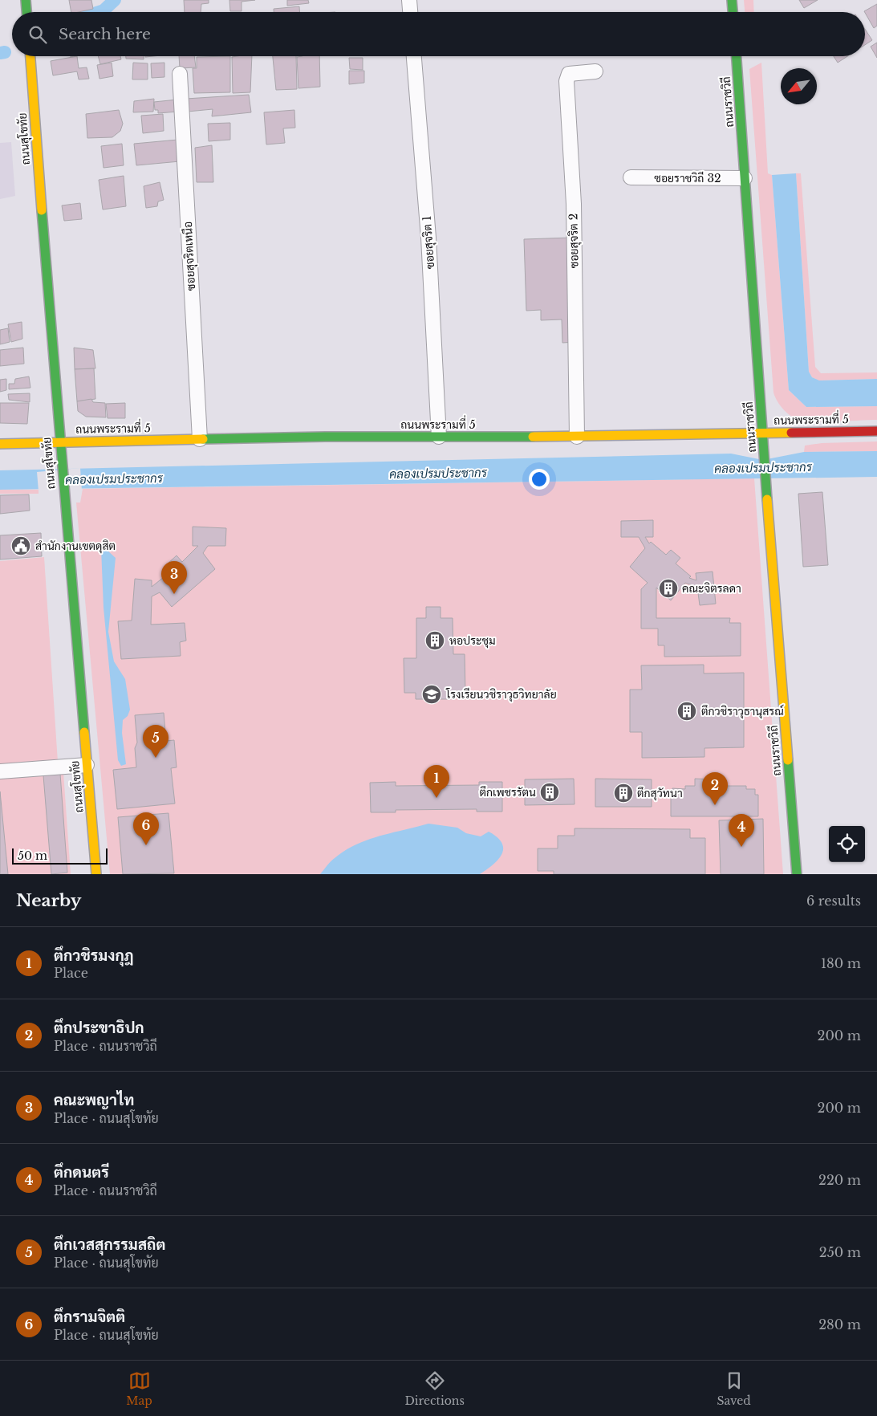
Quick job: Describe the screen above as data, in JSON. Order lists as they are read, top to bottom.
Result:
{
  "streets": {
    "main road": ["ถนนราชวิถี", "ถนนสุโขทัย", "ถนนพระรามที่ 5"],
    "street": [
      "ซอยราชวิถี 32",
      "ซอยสุจริต 2",
      "ซอยสุจริต 1",
      "ซอยสุจริตเหนือ"
    ]
  },
  "crossings": [
    ["ถนนราชวิถี", "ซอยราชวิถี 32"],
    ["ถนนราชวิถี", "ถนนพระรามที่ 5"],
    ["ถนนสุโขทัย", "ถนนพระรามที่ 5"],
    ["ซอยสุจริต 2", "ถนนพระรามที่ 5"],
    ["ซอยสุจริต 1", "ถนนพระรามที่ 5"],
    ["ซอยสุจริตเหนือ", "ถนนพระรามที่ 5"]
  ],
  "water": ["คลองเปรมประชากร"],
  "places": {
    "public building": ["สำนักงานเขตดุสิต"],
    "building": [
      "คณะจิตรลดา",
      "หอประชุม",
      "ตึกวชิราวุธานุสรณ์",
      "ตึกเพชรรัตน",
      "ตึกสุวัทนา"
    ],
    "school or university": ["โรงเรียนวชิราวุธวิทยาลัย"]
  },
  "scale_bar": "50 m",
  "north": "bottom left",
  "page": {
    "search": "Search here",
    "pins": [
      "3",
      "5",
      "1",
      "2",
      "6",
      "4"
    ],
    "scale": "50 m",
    "heading": ["Nearby", "6 results"],
    "list": [
      {
        "mark": "1",
        "name": "ตึกวชิรมงกุฎ",
        "note": "Place",
        "value": "180 m"
      },
      {
        "mark": "2",
        "name": "ตึกประขาธิปก",
        "note": "Place · ถนนราชวิถี",
        "value": "200 m"
      },
      {
        "mark": "3",
        "name": "คณะพญาไท",
        "note": "Place · ถนนสุโขทัย",
        "value": "200 m"
      },
      {
        "mark": "4",
        "name": "ตึกดนตรี",
        "note": "Place · ถนนราชวิถี",
        "value": "220 m"
      },
      {
        "mark": "5",
        "name": "ตึกเวสสุกรรมสถิต",
        "note": "Place · ถนนสุโขทัย",
        "value": "250 m"
      },
      {
        "mark": "6",
        "name": "ตึกรามจิตติ",
        "note": "Place · ถนนสุโขทัย",
        "value": "280 m"
      }
    ],
    "nav": ["Map", "Directions", "Saved"]
  }
}
